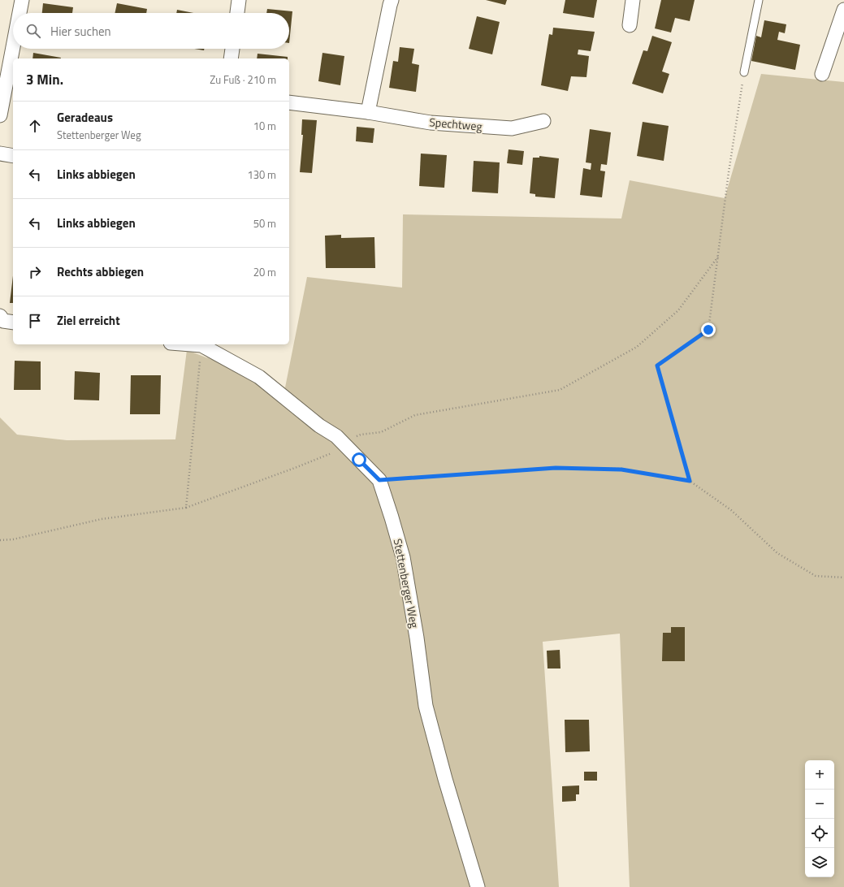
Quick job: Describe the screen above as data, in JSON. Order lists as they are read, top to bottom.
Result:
{
  "streets": {
    "street": ["Spechtweg", "Stettenberger Weg"]
  },
  "page": {
    "search": "Hier suchen",
    "heading": ["3 Min.", "Zu Fuß · 210 m"],
    "list": [
      ["Geradeaus", "Stettenberger Weg", "10 m"],
      ["Links abbiegen", "130 m"],
      ["Links abbiegen", "50 m"],
      ["Rechts abbiegen", "20 m"],
      "Ziel erreicht"
    ],
    "map_buttons": ["+", "−"]
  }
}
